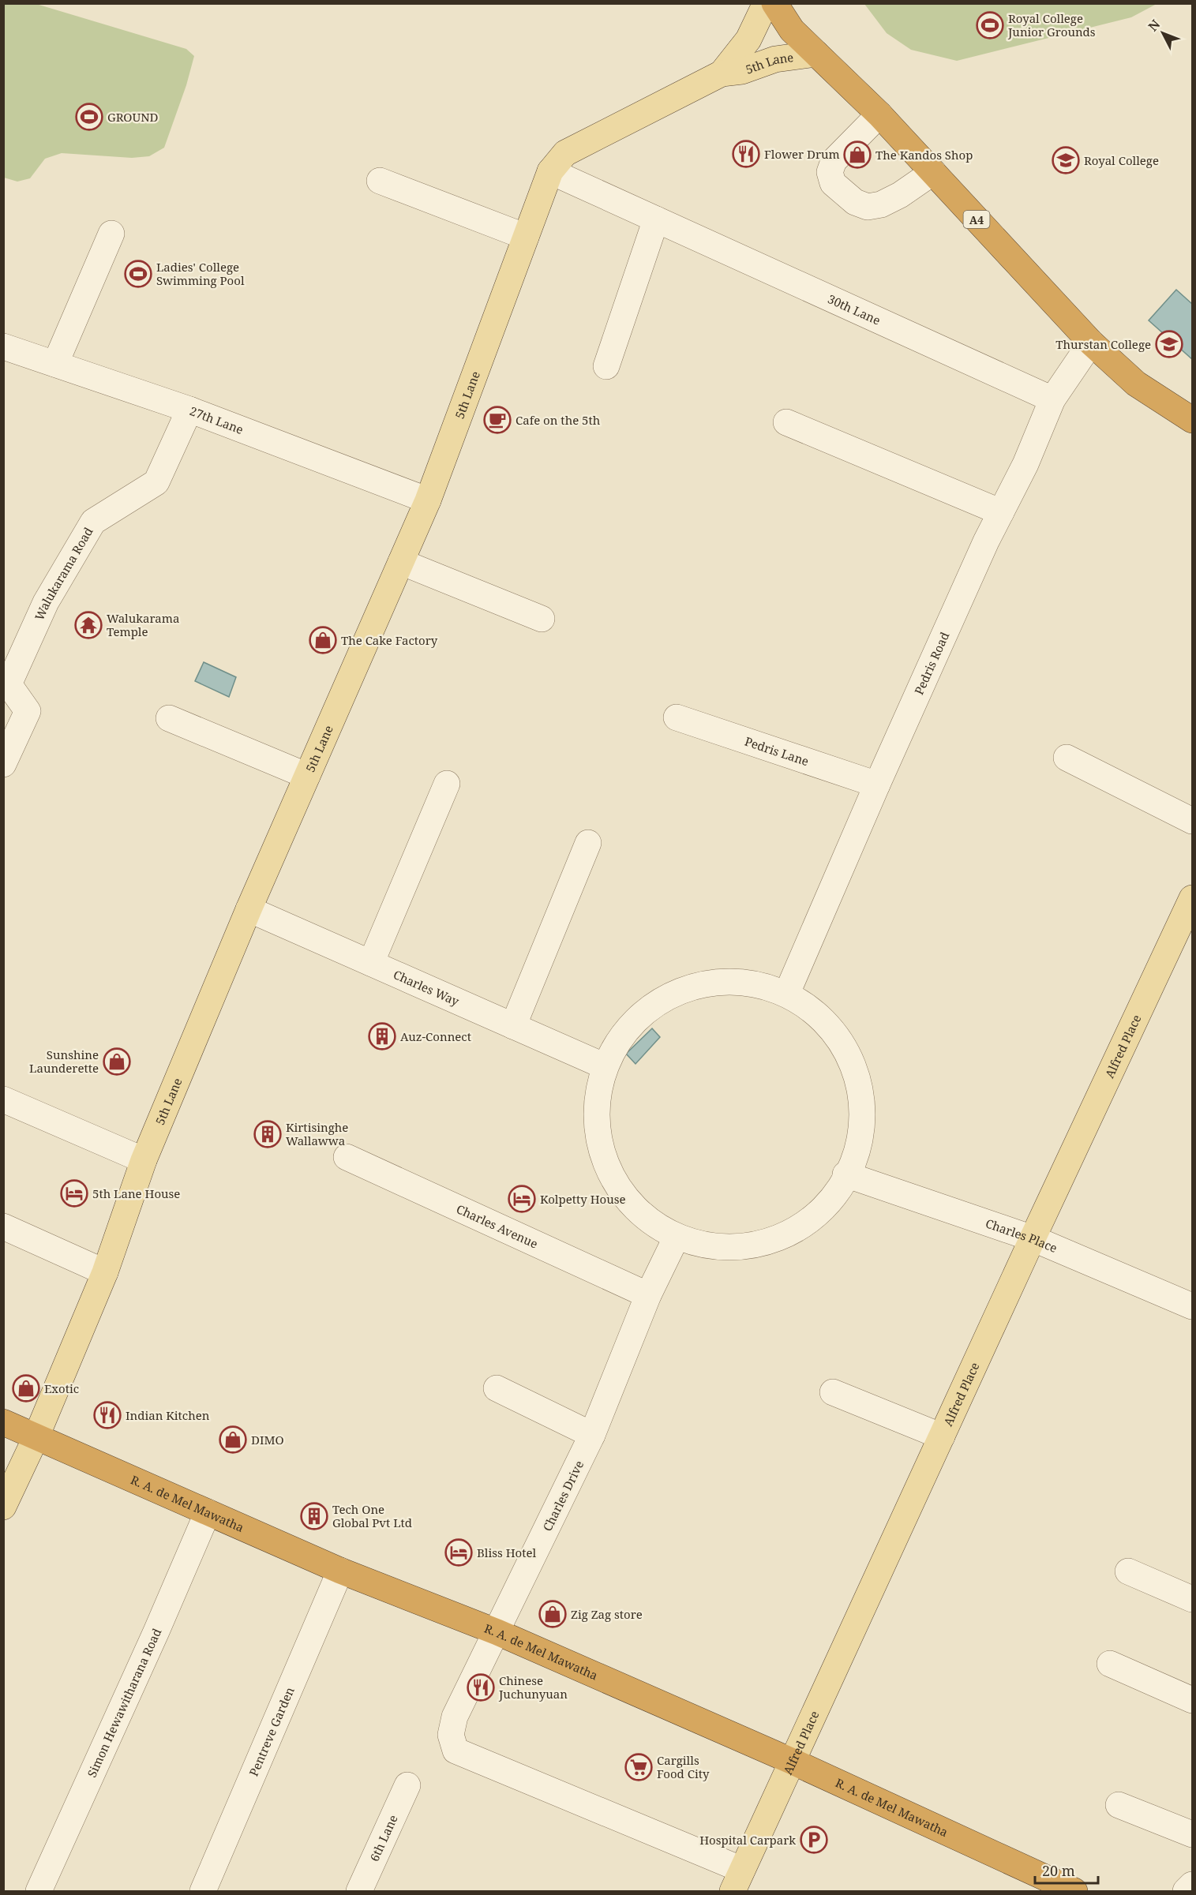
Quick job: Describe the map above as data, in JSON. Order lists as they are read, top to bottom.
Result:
{
  "streets": {
    "highway": ["A4", "R. A. de Mel Mawatha"],
    "main road": ["5th Lane", "Alfred Place"],
    "street": [
      "30th Lane",
      "27th Lane",
      "Walukarama Road",
      "Pedris Road",
      "Pedris Lane",
      "Charles Way",
      "Charles Avenue",
      "Charles Place",
      "Charles Drive",
      "Simon Hewawitharana Road",
      "Pentreve Garden",
      "6th Lane"
    ]
  },
  "crossings": [
    ["5th Lane", "A4"],
    ["5th Lane", "30th Lane"],
    ["5th Lane", "27th Lane"],
    ["5th Lane", "Charles Way"],
    ["5th Lane", "R. A. de Mel Mawatha"],
    ["A4", "Pedris Road"],
    ["30th Lane", "Pedris Road"],
    ["27th Lane", "Walukarama Road"],
    ["Pedris Road", "Pedris Lane"],
    ["Alfred Place", "Charles Place"],
    ["Alfred Place", "Charles Drive"],
    ["Alfred Place", "R. A. de Mel Mawatha"],
    ["Charles Avenue", "Charles Drive"],
    ["Charles Drive", "R. A. de Mel Mawatha"],
    ["R. A. de Mel Mawatha", "Simon Hewawitharana Road"],
    ["R. A. de Mel Mawatha", "Pentreve Garden"]
  ],
  "places": {
    "sports": ["Royal College Junior Grounds", "GROUND", "Ladies' College Swimming Pool"],
    "restaurant": ["Flower Drum", "Indian Kitchen", "Chinese Juchunyuan"],
    "shop": [
      "The Kandos Shop",
      "The Cake Factory",
      "Sunshine Launderette",
      "Exotic",
      "DIMO",
      "Zig Zag store"
    ],
    "school or university": ["Royal College", "Thurstan College"],
    "cafe": ["Cafe on the 5th"],
    "temple": ["Walukarama Temple"],
    "building": ["Auz-Connect", "Kirtisinghe Wallawwa", "Tech One Global Pvt Ltd"],
    "hotel": ["5th Lane House", "Kolpetty House", "Bliss Hotel"],
    "supermarket": ["Cargills Food City"],
    "parking": ["Hospital Carpark"]
  },
  "scale_bar": "20 m",
  "north": "top left"
}
